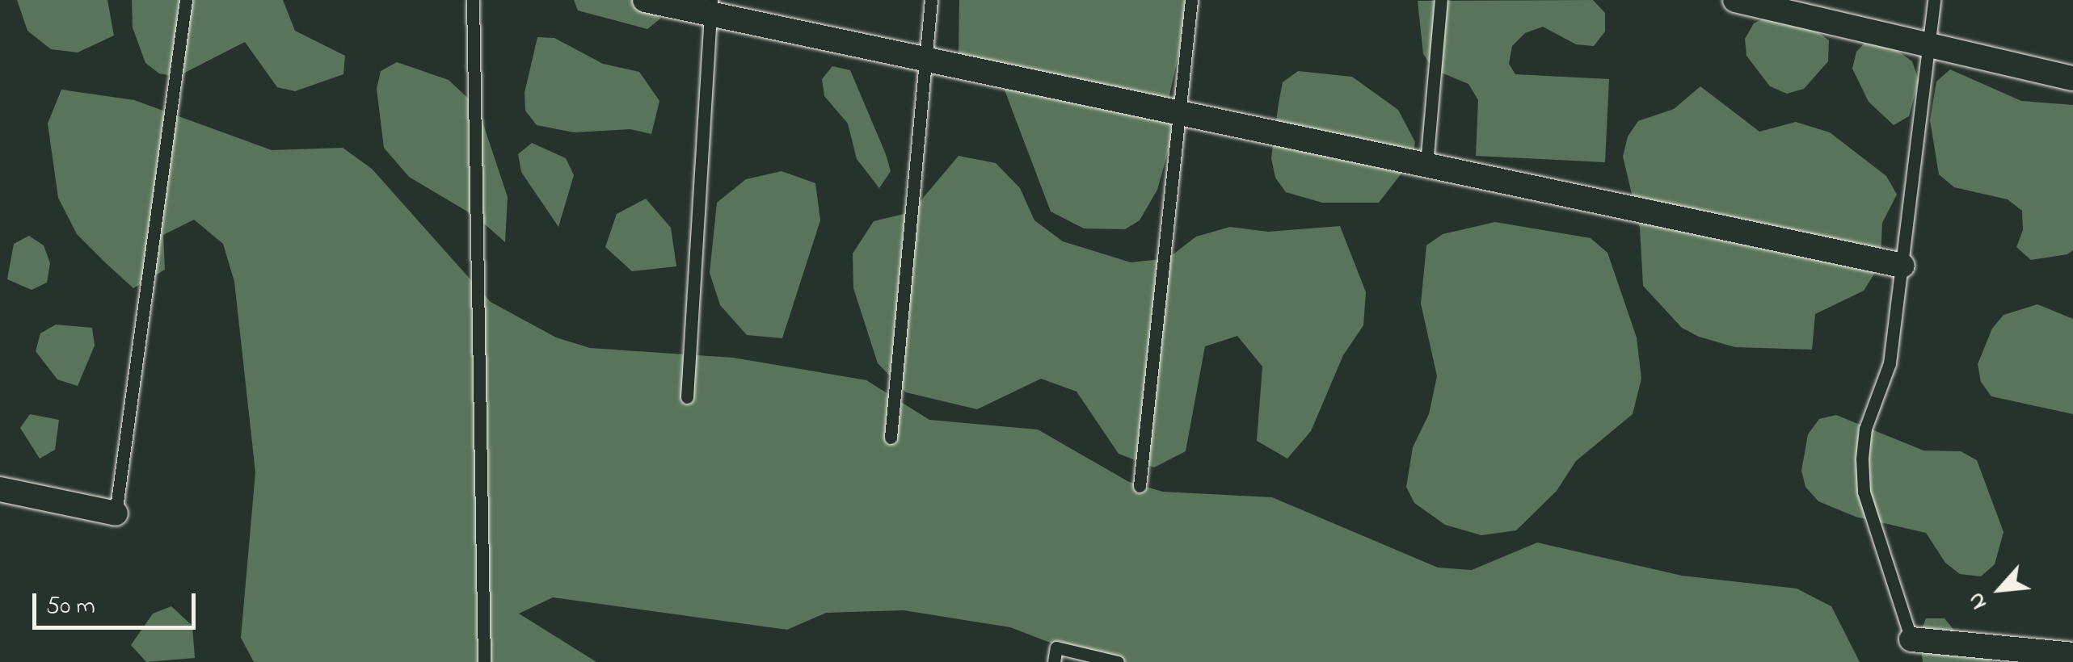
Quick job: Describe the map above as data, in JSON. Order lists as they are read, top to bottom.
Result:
{
  "scale_bar": "50 m",
  "north": "bottom left"
}
